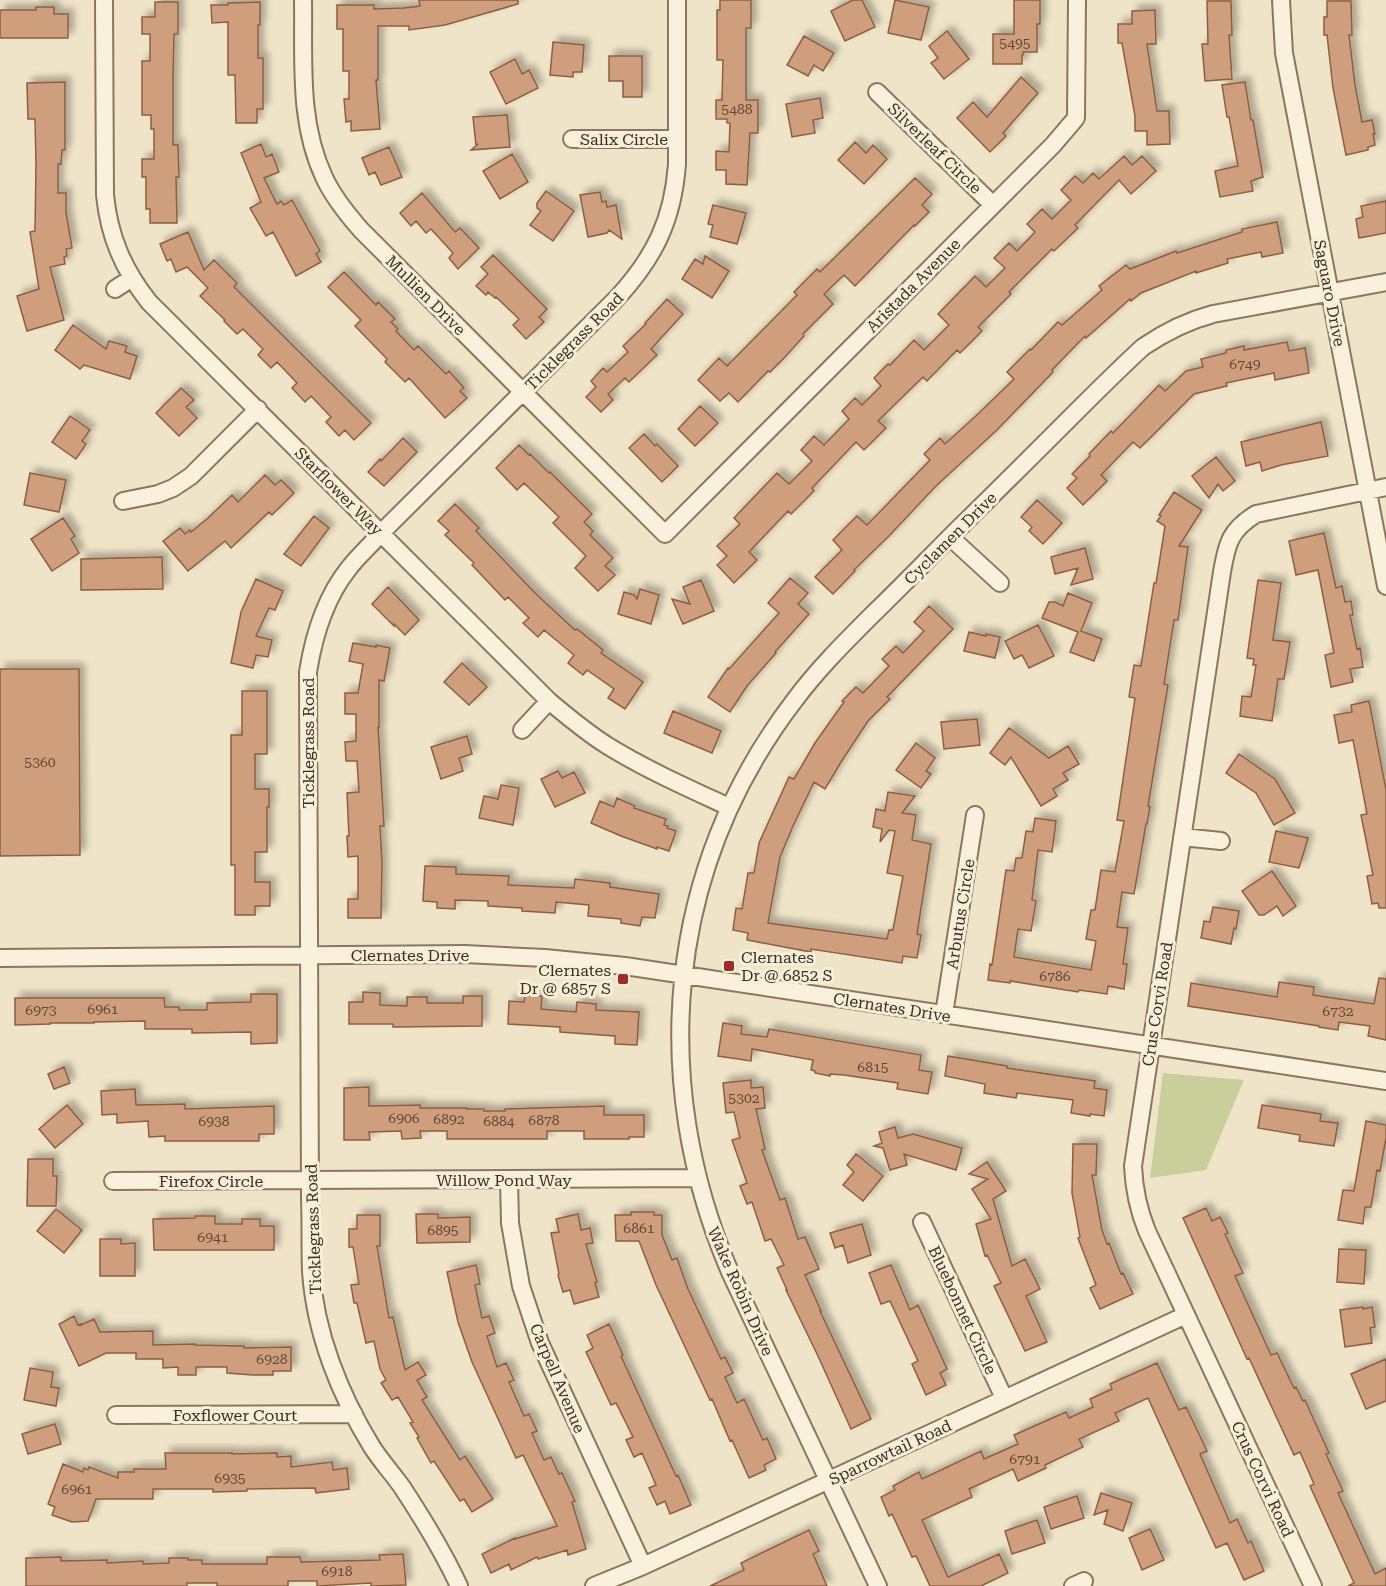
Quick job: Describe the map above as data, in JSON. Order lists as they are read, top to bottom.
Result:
{
  "streets": {
    "street": [
      "Salix Circle",
      "Silverleaf Circle",
      "Aristada Avenue",
      "Saguaro Drive",
      "Mullien Drive",
      "Ticklegrass Road",
      "Starflower Way",
      "Cyclamen Drive",
      "Arbutus Circle",
      "Clernates Drive",
      "Crus Corvi Road",
      "Willow Pond Way",
      "Firefox Circle",
      "Wake Robin Drive",
      "Bluebonnet Circle",
      "Carpell Avenue",
      "Foxflower Court",
      "Sparrowtail Road"
    ]
  },
  "crossings": [
    ["Salix Circle", "Ticklegrass Road"],
    ["Silverleaf Circle", "Aristada Avenue"],
    ["Aristada Avenue", "Mullien Drive"],
    ["Saguaro Drive", "Cyclamen Drive"],
    ["Saguaro Drive", "Crus Corvi Road"],
    ["Mullien Drive", "Ticklegrass Road"],
    ["Ticklegrass Road", "Starflower Way"],
    ["Ticklegrass Road", "Clernates Drive"],
    ["Ticklegrass Road", "Willow Pond Way"],
    ["Ticklegrass Road", "Firefox Circle"],
    ["Ticklegrass Road", "Foxflower Court"],
    ["Starflower Way", "Cyclamen Drive"],
    ["Cyclamen Drive", "Clernates Drive"],
    ["Cyclamen Drive", "Wake Robin Drive"],
    ["Arbutus Circle", "Clernates Drive"],
    ["Clernates Drive", "Crus Corvi Road"],
    ["Clernates Drive", "Wake Robin Drive"],
    ["Crus Corvi Road", "Sparrowtail Road"],
    ["Willow Pond Way", "Firefox Circle"],
    ["Willow Pond Way", "Wake Robin Drive"],
    ["Willow Pond Way", "Carpell Avenue"],
    ["Wake Robin Drive", "Sparrowtail Road"],
    ["Bluebonnet Circle", "Sparrowtail Road"],
    ["Carpell Avenue", "Sparrowtail Road"]
  ],
  "places": {
    "transit": ["Clernates Dr @ 6852 S", "Clernates Dr @ 6857 S"]
  },
  "house_numbers": [
    "5495",
    "5488",
    "6749",
    "5360",
    "6786",
    "6961",
    "6973",
    "6732",
    "6815",
    "5302",
    "6906",
    "6892",
    "6878",
    "6938",
    "6884",
    "6861",
    "6895",
    "6941",
    "6928",
    "6791",
    "6935",
    "6961",
    "6918"
  ]
}
